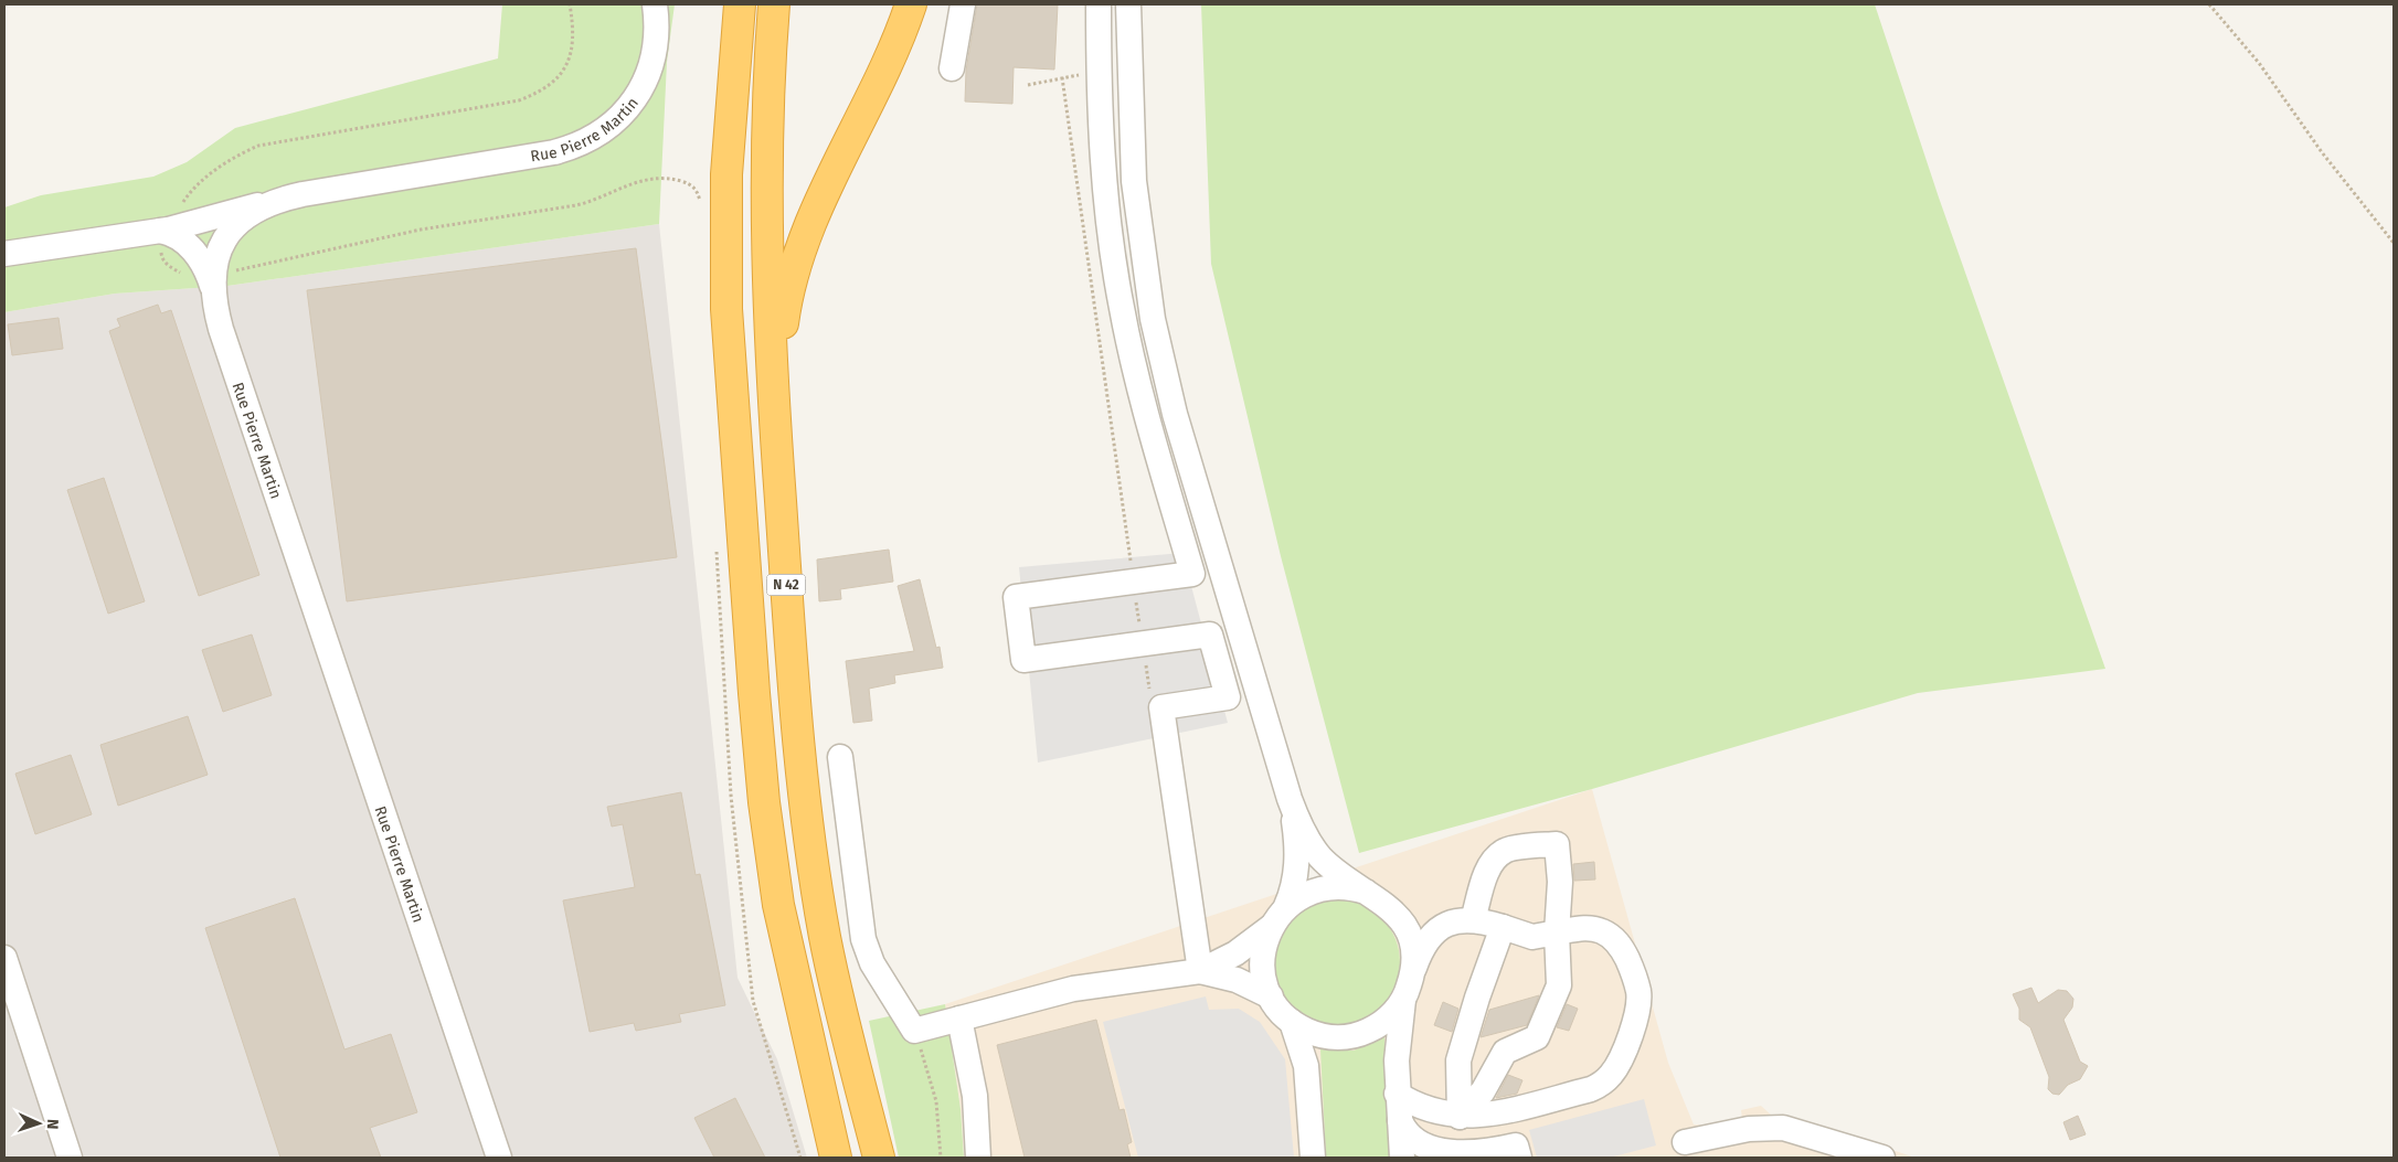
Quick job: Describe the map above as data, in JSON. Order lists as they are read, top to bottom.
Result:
{
  "streets": {
    "highway": ["N 42"],
    "street": ["Rue Pierre Martin"]
  },
  "north": "right"
}
